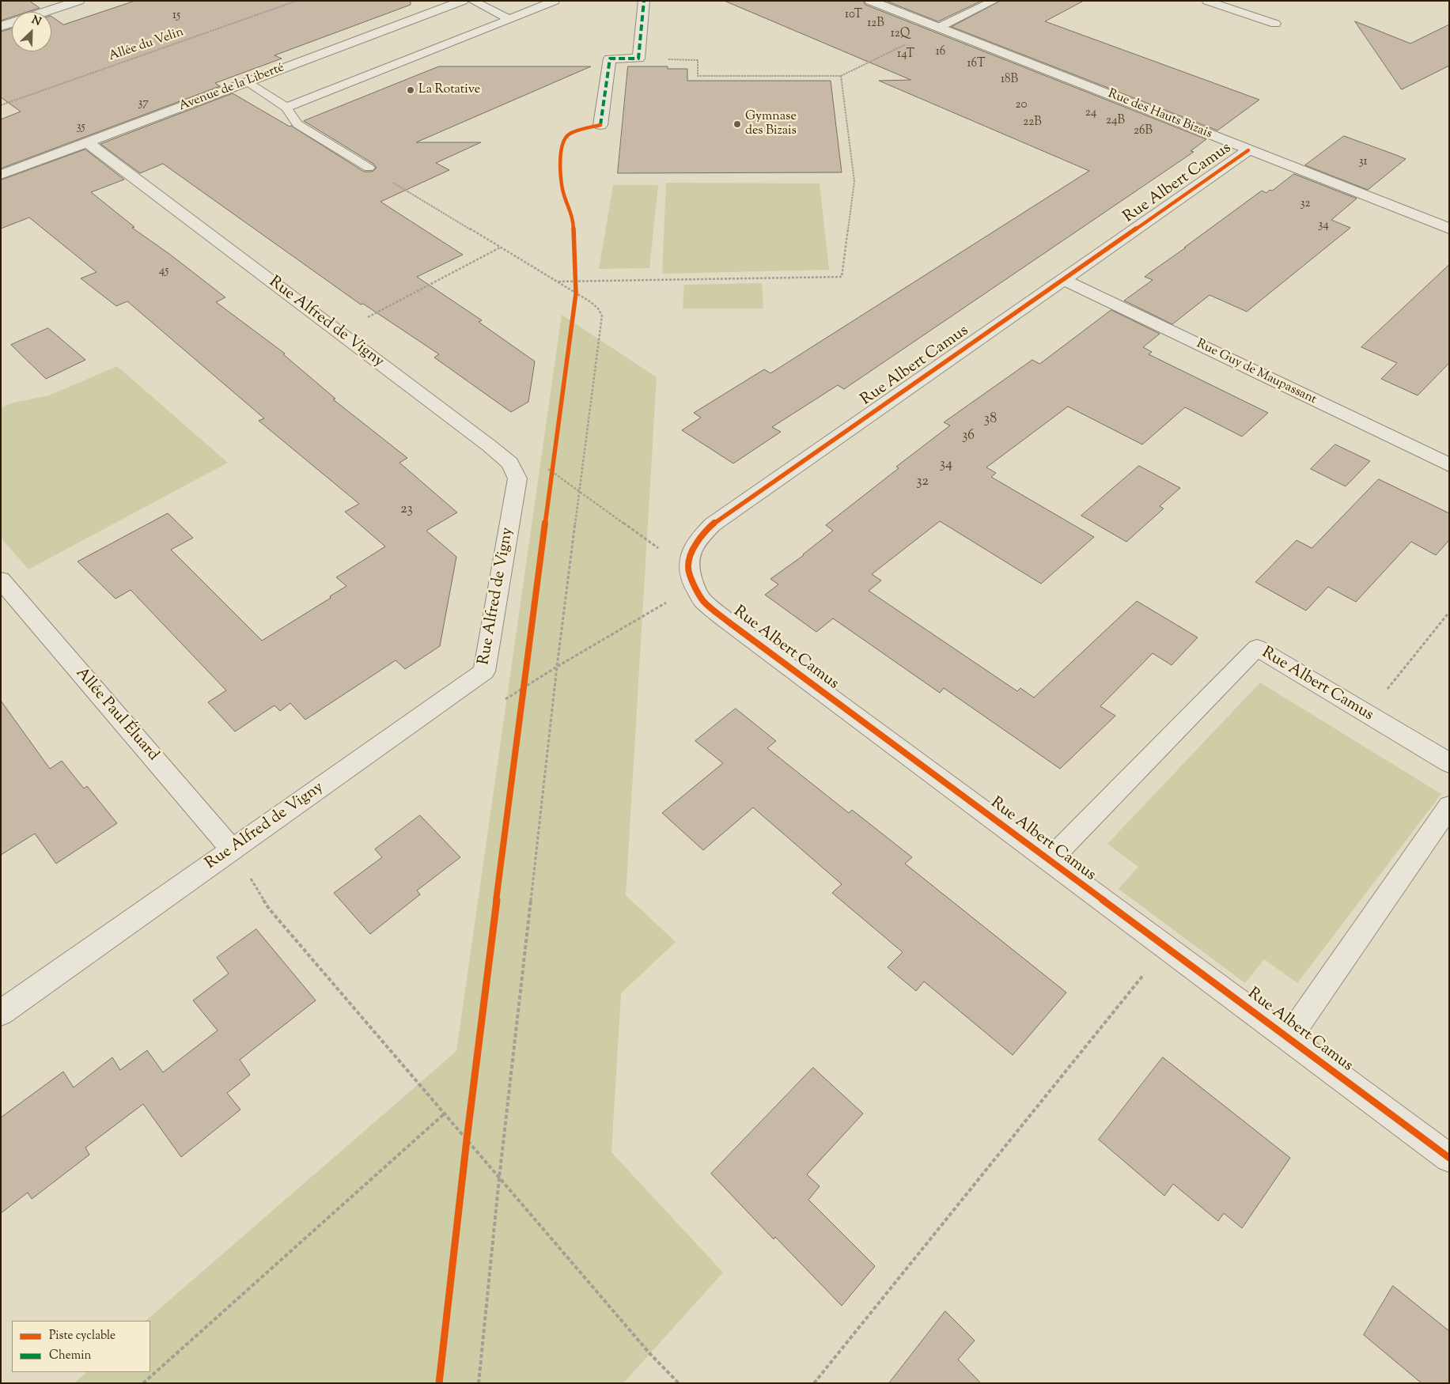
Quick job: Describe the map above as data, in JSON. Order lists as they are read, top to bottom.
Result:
{
  "streets": {
    "street": [
      "Avenue de la Liberté",
      "Rue des Hauts Bizais",
      "Rue Albert Camus",
      "Rue Alfred de Vigny",
      "Rue Guy de Maupassant",
      "Allée Paul Éluard"
    ],
    "path": ["Allée du Velin"]
  },
  "crossings": [
    ["Avenue de la Liberté", "Rue Alfred de Vigny"],
    ["Rue des Hauts Bizais", "Rue Albert Camus"],
    ["Rue Albert Camus", "Rue Guy de Maupassant"],
    ["Rue Alfred de Vigny", "Allée Paul Éluard"]
  ],
  "places": ["La Rotative", "Gymnase des Bizais"],
  "house_numbers": [
    "10T",
    "15",
    "12B",
    "12Q",
    "16",
    "14T",
    "16T",
    "18B",
    "37",
    "20",
    "24",
    "24B",
    "22B",
    "35",
    "26B",
    "31",
    "32",
    "34",
    "45",
    "38",
    "36",
    "34",
    "32",
    "23"
  ],
  "legend": ["Piste cyclable", "Chemin"],
  "north": "top right"
}
